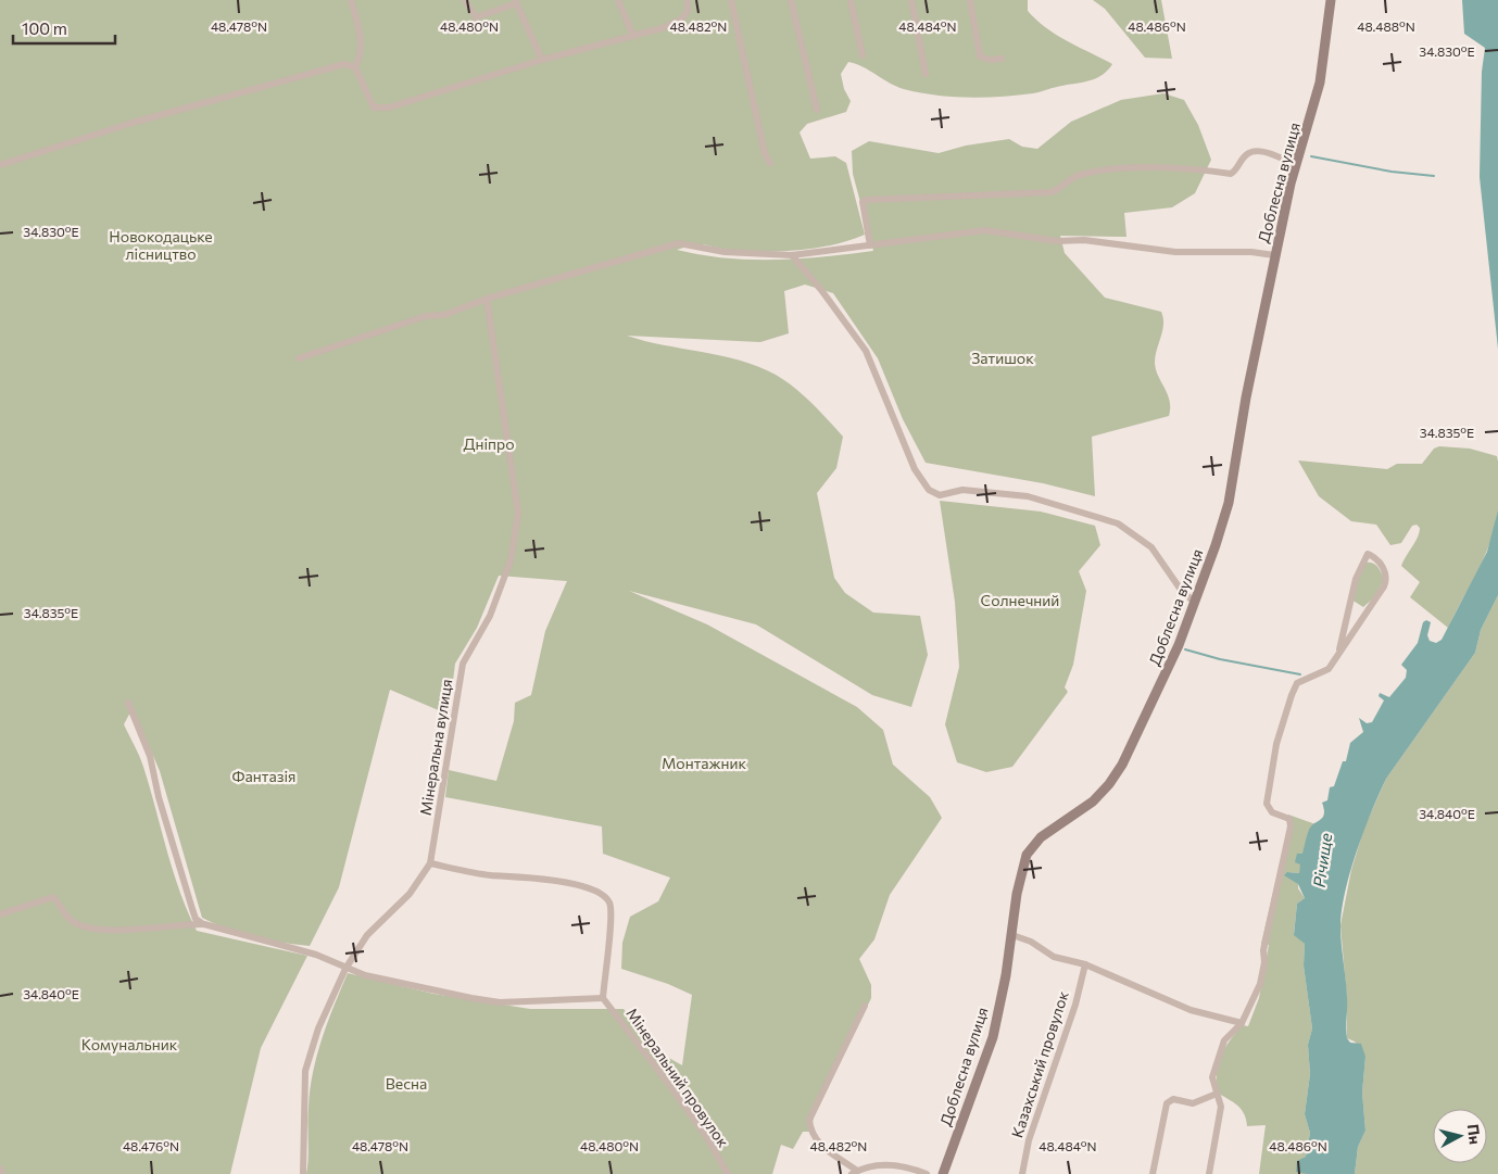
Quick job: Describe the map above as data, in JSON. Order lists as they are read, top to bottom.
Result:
{
  "streets": {
    "street": [
      "Доблесна вулиця",
      "Мінеральна вулиця",
      "Казахський провулок",
      "Мінеральний провулок"
    ]
  },
  "water": ["Річище"],
  "parks": [
    "Новокодацьке лісництво",
    "Затишок",
    "Дніпро",
    "Солнечний",
    "Монтажник",
    "Фантазія",
    "Комунальник",
    "Весна"
  ],
  "scale_bar": "100 m",
  "north": "right",
  "coordinates": [
    "48.478°N",
    "48.480°N",
    "48.482°N",
    "48.484°N",
    "48.486°N",
    "48.488°N",
    "34.830°E",
    "34.835°E",
    "34.840°E",
    "48.476°N"
  ]
}
